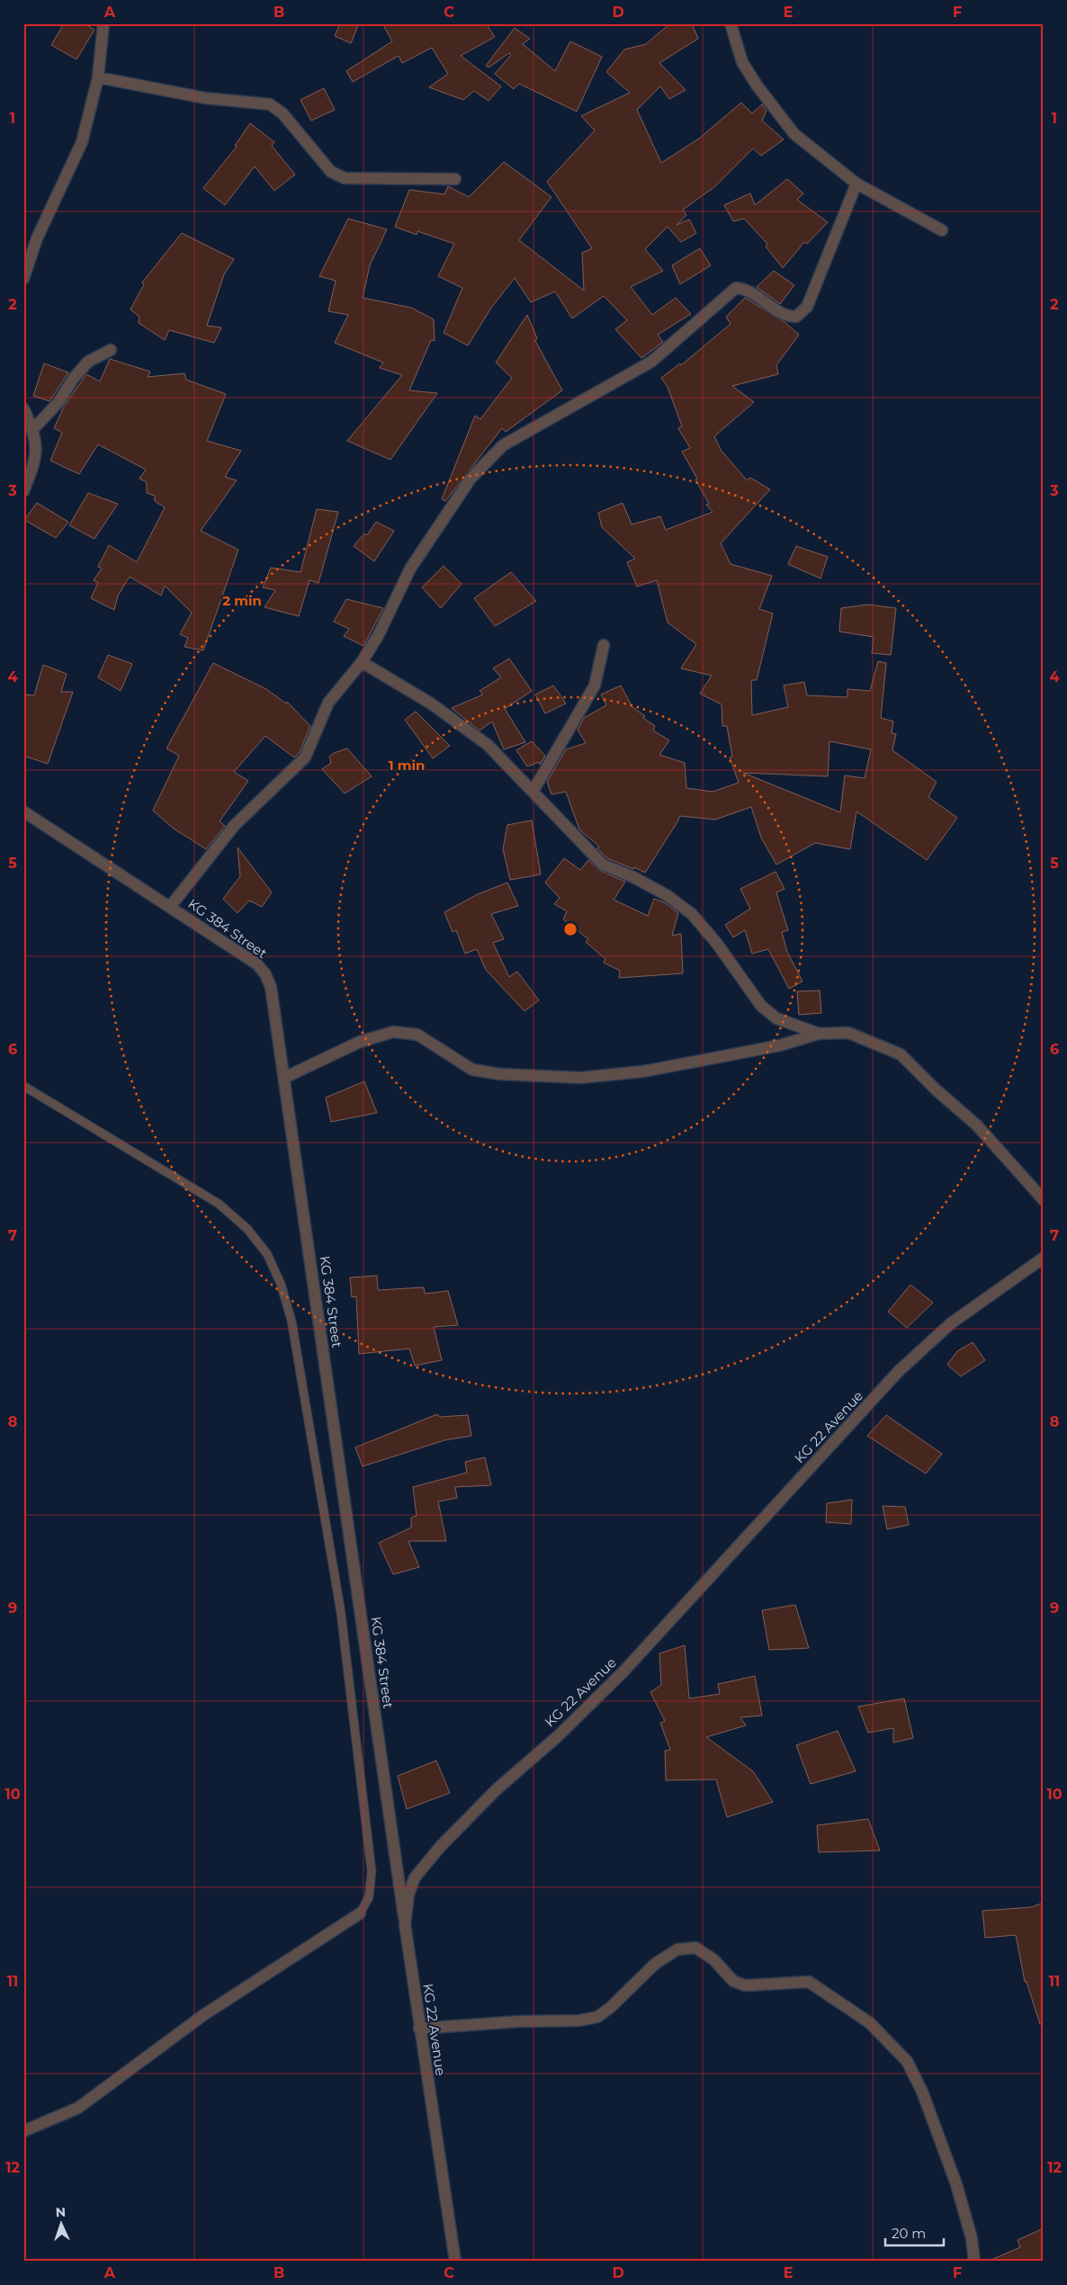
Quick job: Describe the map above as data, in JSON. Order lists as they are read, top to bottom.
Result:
{
  "streets": {
    "street": ["KG 384 Street", "KG 22 Avenue"]
  },
  "crossings": [
    ["KG 384 Street", "KG 22 Avenue"]
  ],
  "scale_bar": "20 m",
  "north": "top",
  "grid": {
    "columns": [
      "A",
      "B",
      "C",
      "D",
      "E",
      "F"
    ],
    "rows": [
      "1",
      "2",
      "3",
      "4",
      "5",
      "6",
      "7",
      "8",
      "9",
      "10",
      "11",
      "12"
    ]
  },
  "rings": ["2 min", "1 min"]
}
